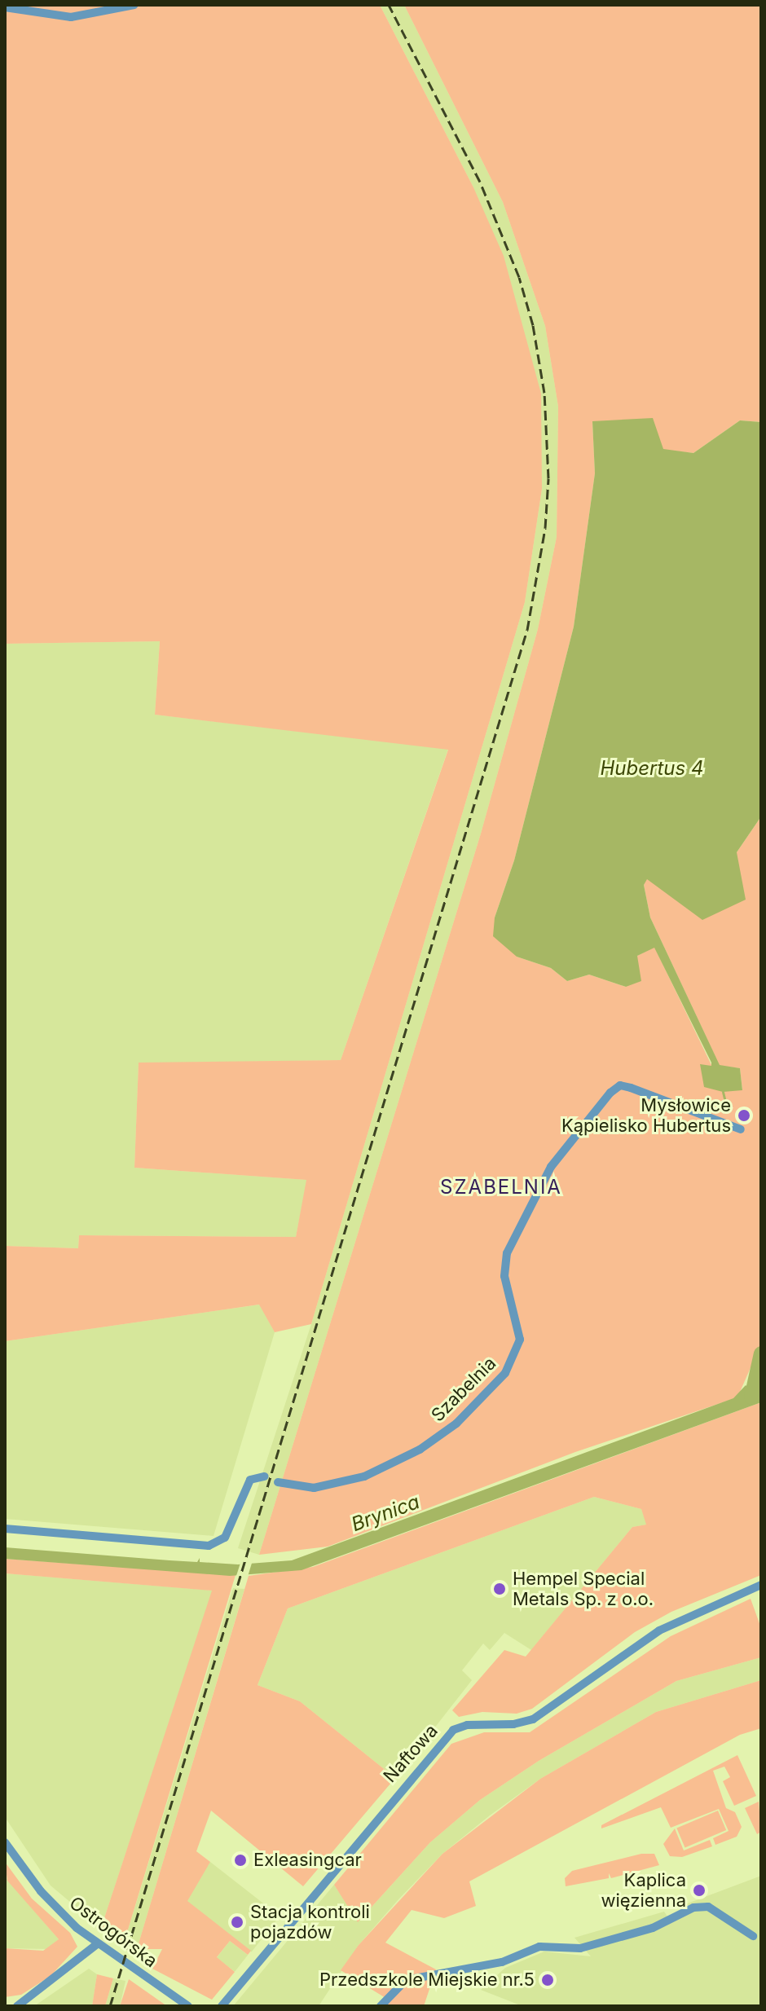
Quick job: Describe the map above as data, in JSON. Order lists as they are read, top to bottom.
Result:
{
  "streets": {
    "street": ["Szabelnia", "Naftowa", "Ostrogórska"]
  },
  "districts": ["SZABELNIA"],
  "water": ["Hubertus 4", "Brynica"],
  "places": [
    "Mysłowice Kąpielisko Hubertus",
    "Hempel Special Metals Sp. z o.o.",
    "Exleasingcar",
    "Kaplica więzienna",
    "Stacja kontroli pojazdów",
    "Przedszkole Miejskie nr.5"
  ]
}
